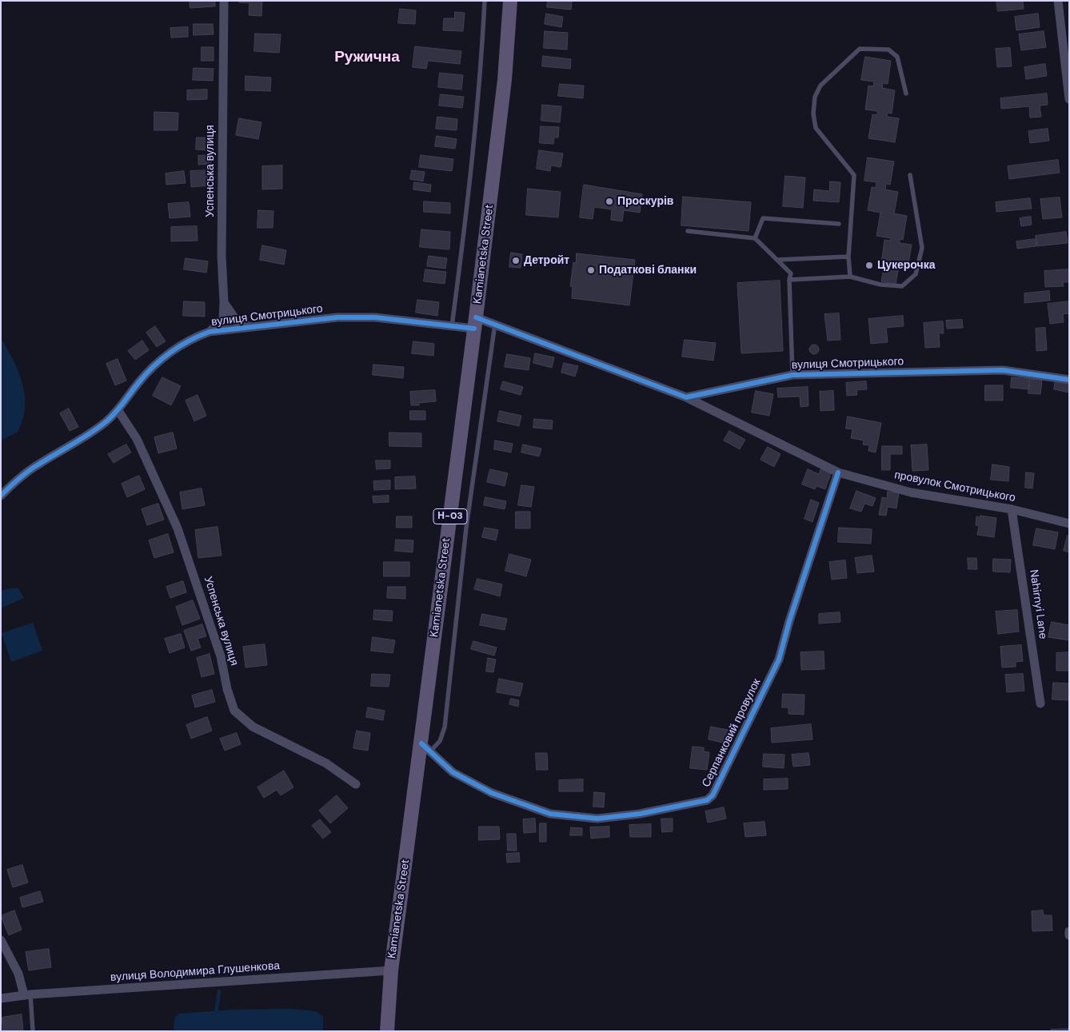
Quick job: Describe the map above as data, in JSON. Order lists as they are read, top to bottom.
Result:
{
  "streets": {
    "main road": ["Kamianetska Street", "Н-03"],
    "street": [
      "Успенська вулиця",
      "вулиця Смотрицького",
      "провулок Смотрицького",
      "Nahirnyi Lane",
      "Серпанковий провулок",
      "вулиця Володимира Глушенкова"
    ]
  },
  "crossings": [
    ["Успенська вулиця", "вулиця Смотрицького"],
    ["Kamianetska Street", "вулиця Смотрицького"],
    ["Kamianetska Street", "Серпанковий провулок"],
    ["Kamianetska Street", "вулиця Володимира Глушенкова"],
    ["вулиця Смотрицького", "провулок Смотрицького"],
    ["провулок Смотрицького", "Nahirnyi Lane"],
    ["провулок Смотрицького", "Серпанковий провулок"]
  ],
  "districts": ["Ружична"],
  "places": [
    "Проскурів",
    "Детройт",
    "Цукерочка",
    "Податкові бланки"
  ]
}
